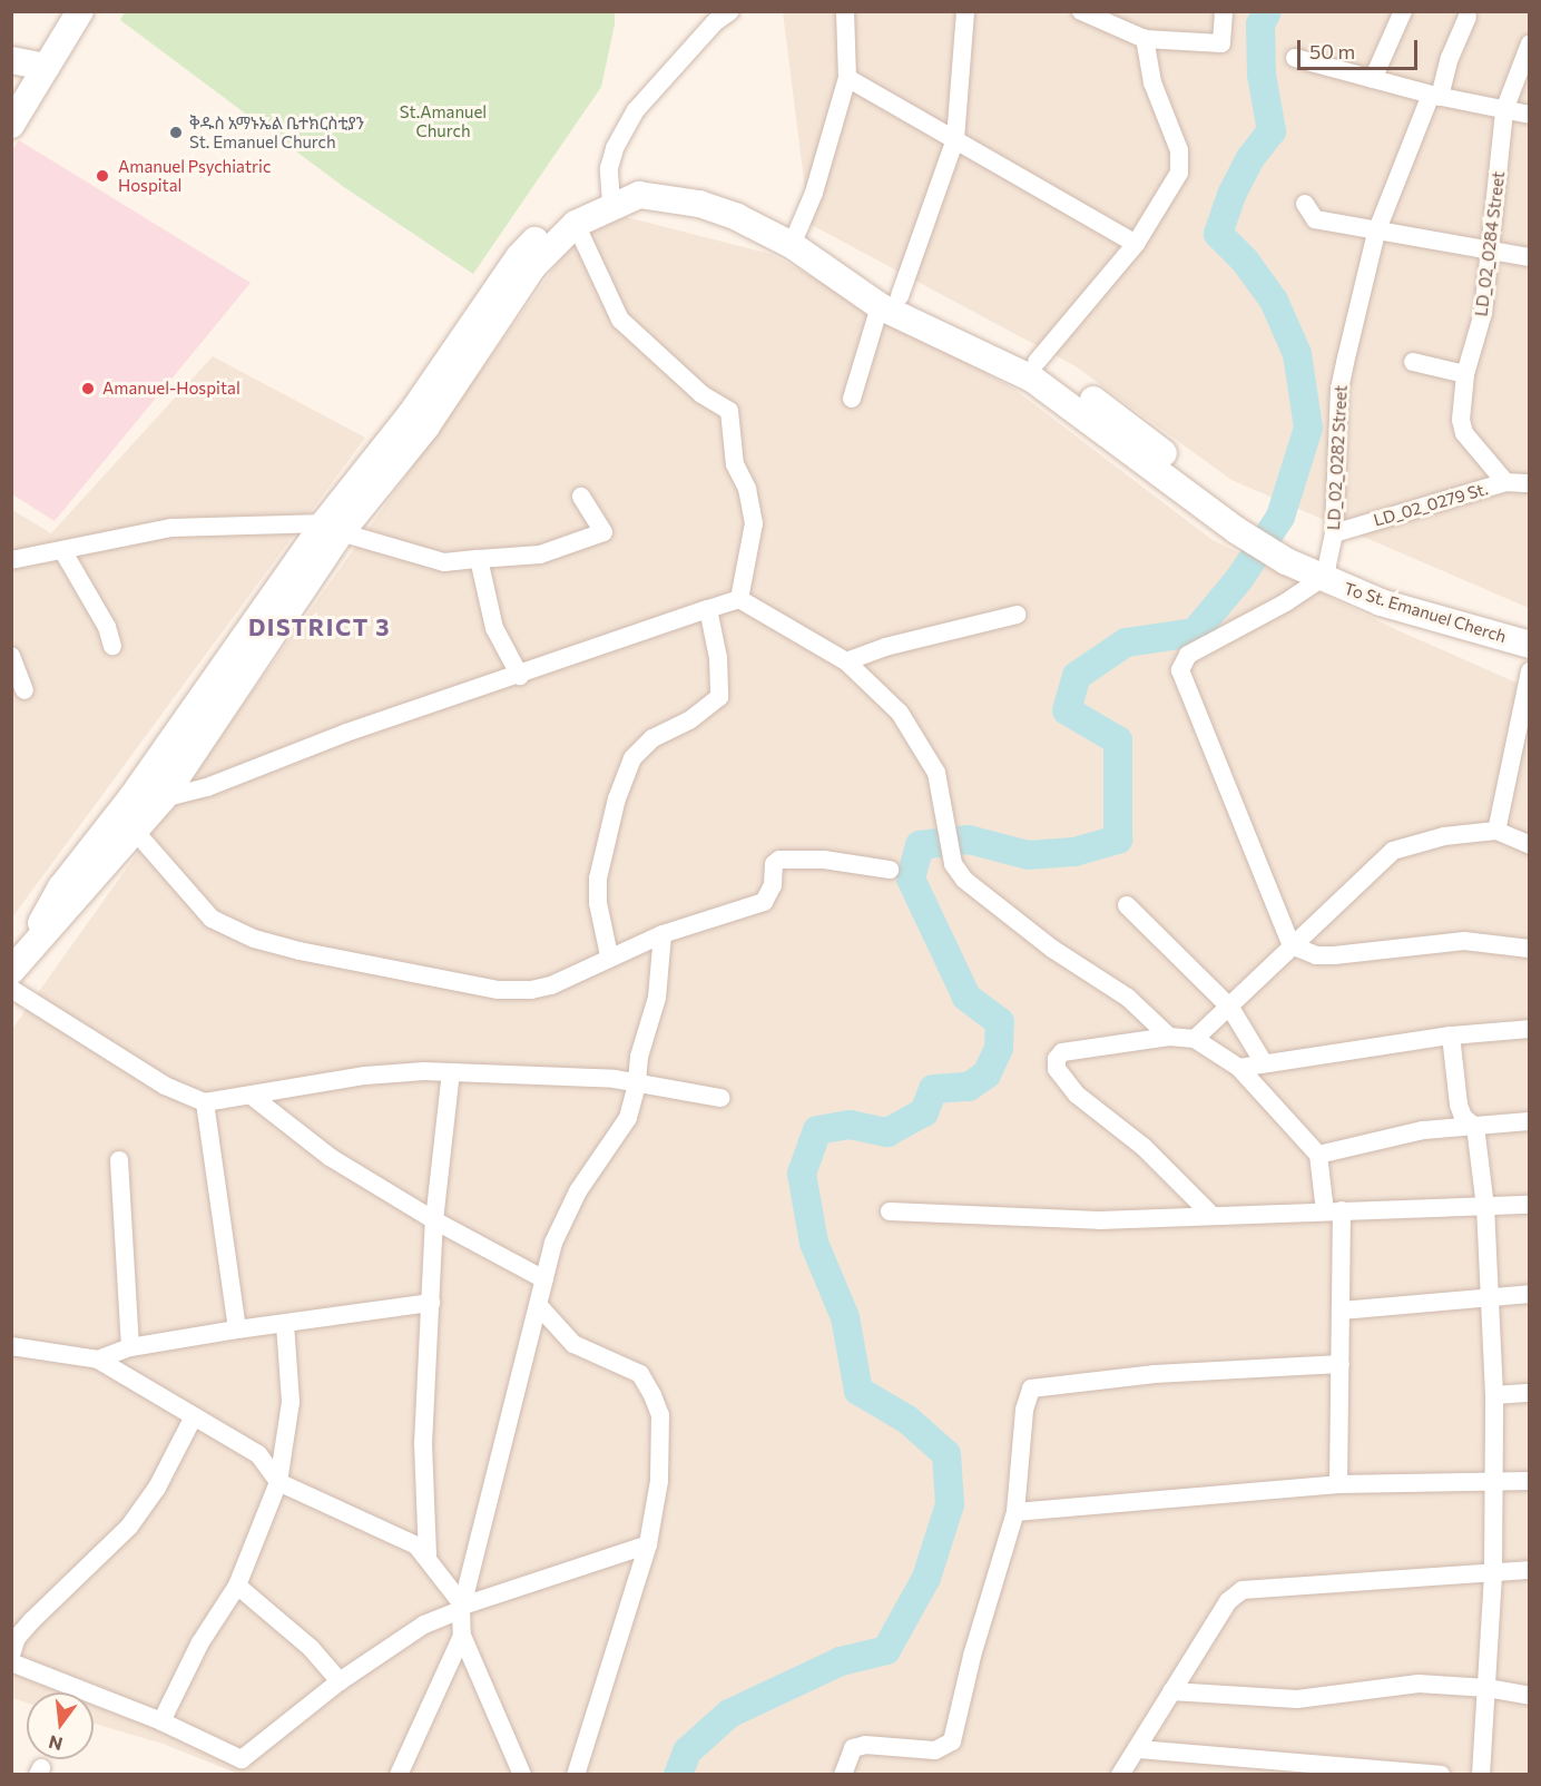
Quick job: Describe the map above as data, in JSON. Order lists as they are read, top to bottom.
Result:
{
  "streets": {
    "main road": ["To St. Emanuel Cherch"],
    "street": ["LD_02_0284 Street", "LD_02_0282 Street", "LD_02_0279 St."]
  },
  "crossings": [
    ["LD_02_0284 Street", "LD_02_0279 St."],
    ["LD_02_0282 Street", "LD_02_0279 St."],
    ["LD_02_0282 Street", "To St. Emanuel Cherch"]
  ],
  "districts": ["DISTRICT 3"],
  "parks": ["St.Amanuel Church"],
  "places": ["ቅዱስ አማኑኤል ቤተክርስቲያን St. Emanuel Church", "Amanuel Psychiatric Hospital", "Amanuel-Hospital"],
  "scale_bar": "50 m",
  "north": "bottom"
}
